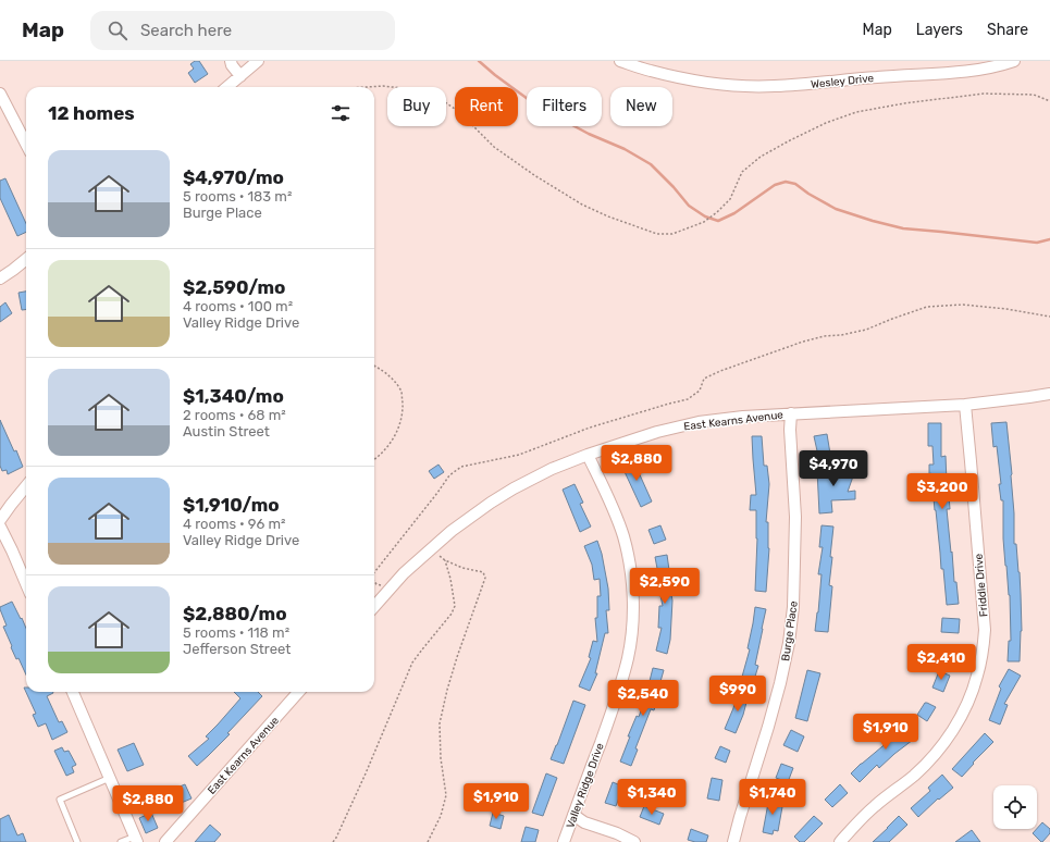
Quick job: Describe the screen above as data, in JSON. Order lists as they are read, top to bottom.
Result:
{
  "streets": {
    "street": [
      "Wesley Drive",
      "East Kearns Avenue",
      "Friddle Drive",
      "Burge Place",
      "Valley Ridge Drive"
    ]
  },
  "crossings": [
    ["East Kearns Avenue", "Friddle Drive"],
    ["East Kearns Avenue", "Burge Place"],
    ["East Kearns Avenue", "Valley Ridge Drive"]
  ],
  "page": {
    "header": "Map",
    "search": "Search here",
    "nav": ["Map", "Layers", "Share"],
    "chip": [
      "Buy",
      "Rent",
      "Filters",
      "New"
    ],
    "heading": "12 homes",
    "list": [
      {
        "name": "$4,970/mo",
        "note": "5 rooms · 183 m² · Burge Place"
      },
      {
        "name": "$2,590/mo",
        "note": "4 rooms · 100 m² · Valley Ridge Drive"
      },
      {
        "name": "$1,340/mo",
        "note": "2 rooms · 68 m² · Austin Street"
      },
      {
        "name": "$1,910/mo",
        "note": "4 rooms · 96 m² · Valley Ridge Drive"
      },
      {
        "name": "$2,880/mo",
        "note": "5 rooms · 118 m² · Jefferson Street"
      }
    ],
    "price": [
      "$2,880",
      "$4,970",
      "$3,200",
      "$2,590",
      "$2,410",
      "$990",
      "$2,540",
      "$1,910",
      "$1,340",
      "$1,740",
      "$1,910",
      "$2,880"
    ]
  }
}
